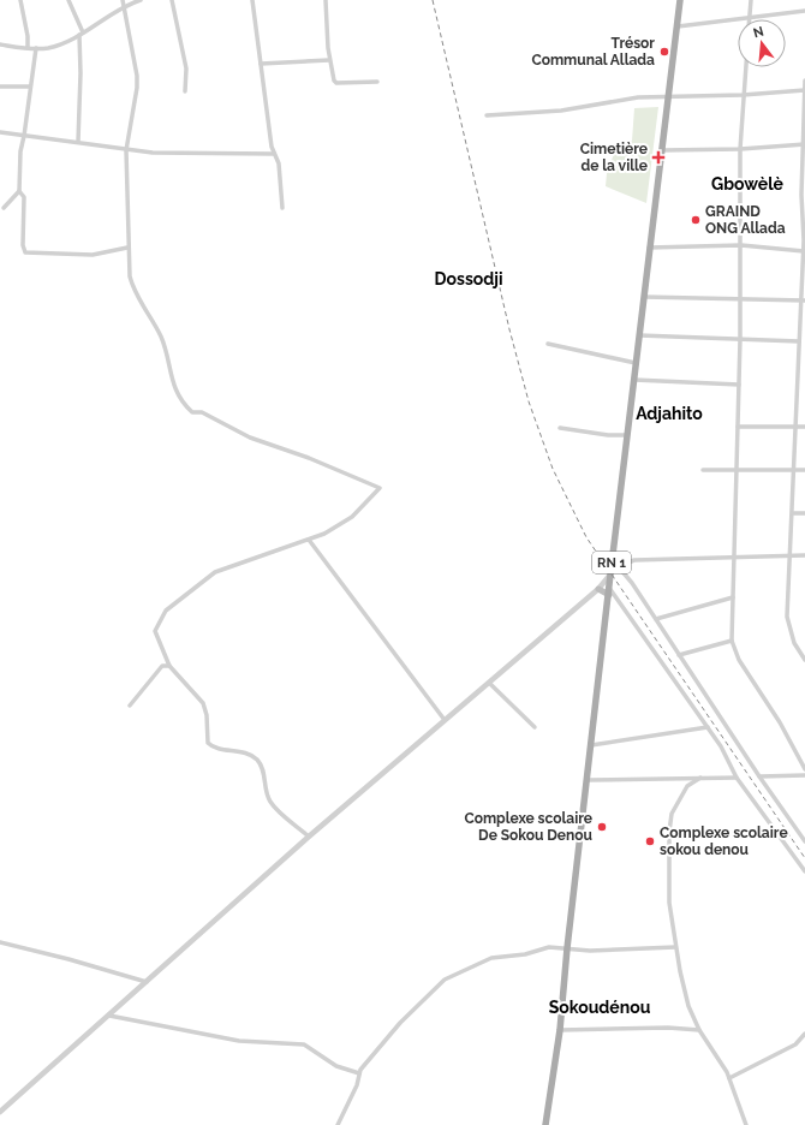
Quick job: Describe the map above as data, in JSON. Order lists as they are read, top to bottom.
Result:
{
  "streets": {
    "main road": ["RN 1"]
  },
  "districts": [
    "Gbowèlè",
    "Dossodji",
    "Adjahito",
    "Sokoudénou"
  ],
  "places": {
    "other": [
      "Trésor Communal Allada",
      "GRAIND ONG Allada",
      "Complexe scolaire De Sokou Denou",
      "Complexe scolaire sokou denou"
    ],
    "health": ["Cimetière de la ville"]
  },
  "north": "top"
}
